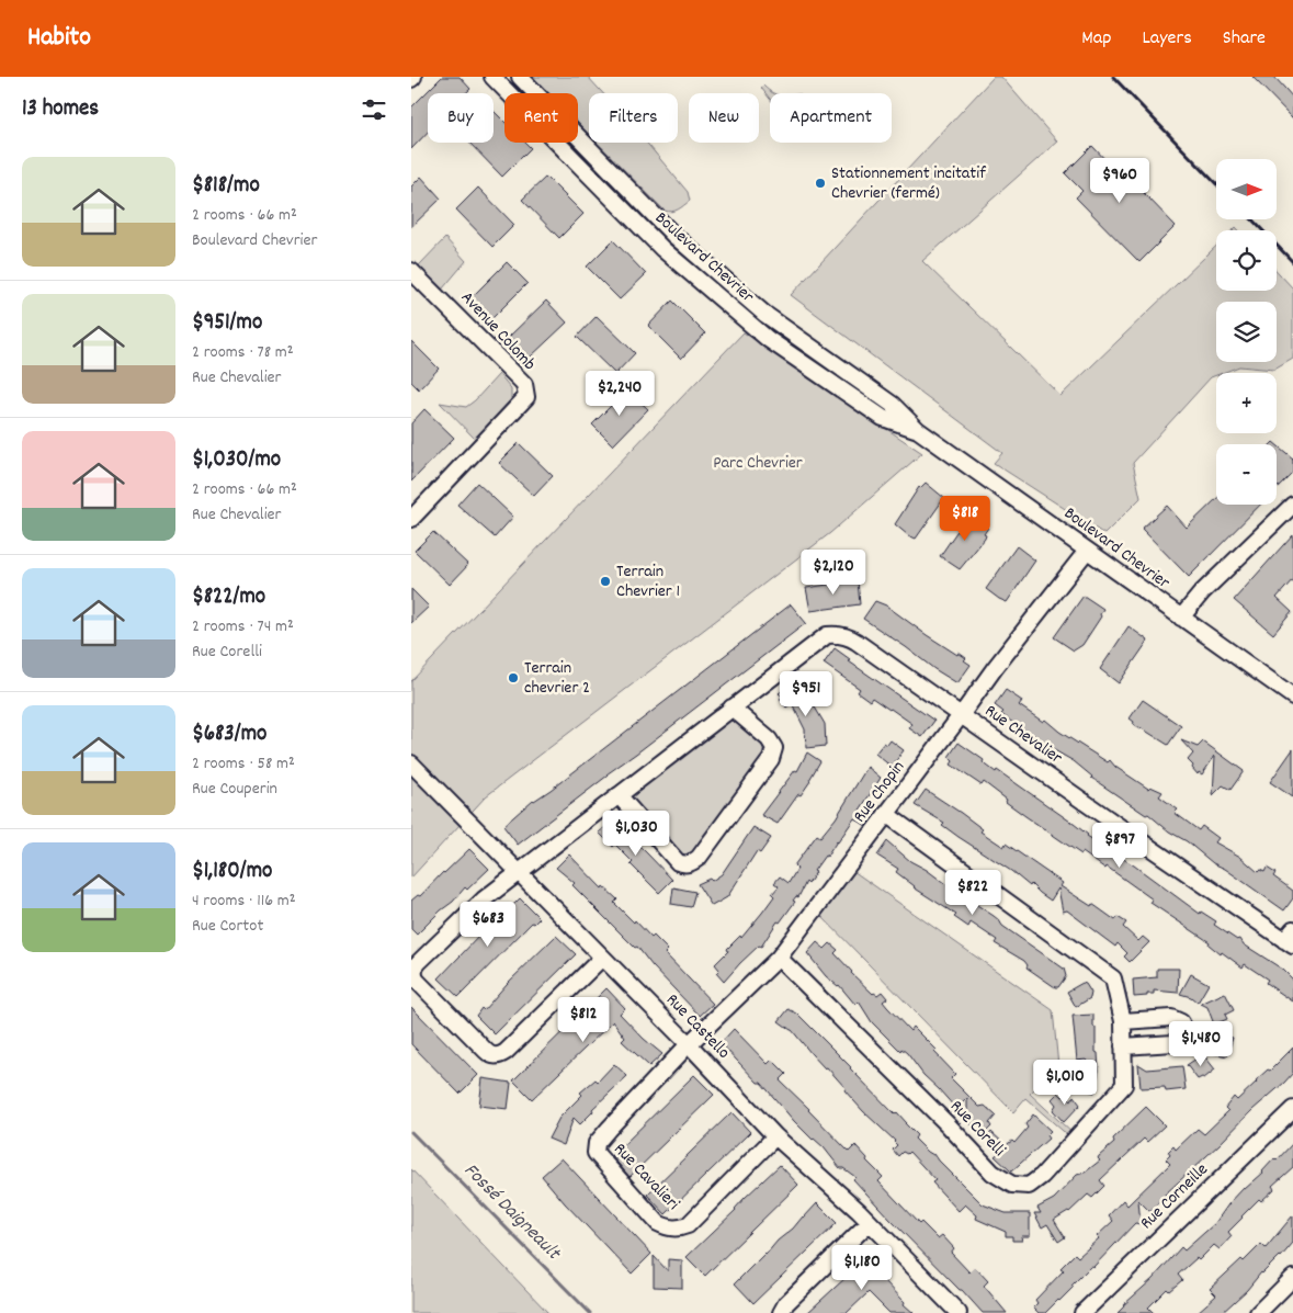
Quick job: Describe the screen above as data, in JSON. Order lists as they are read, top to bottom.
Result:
{
  "streets": {
    "street": [
      "Boulevard Chevrier",
      "Avenue Colomb",
      "Rue Chevalier",
      "Rue Chopin",
      "Rue Castello",
      "Rue Corelli",
      "Rue Cavalieri",
      "Rue Corneille"
    ]
  },
  "crossings": [
    ["Boulevard Chevrier", "Rue Chopin"],
    ["Rue Chevalier", "Rue Chopin"],
    ["Rue Chevalier", "Rue Castello"],
    ["Rue Chopin", "Rue Castello"],
    ["Rue Chopin", "Rue Corelli"],
    ["Rue Chopin", "Rue Cavalieri"],
    ["Rue Castello", "Rue Cavalieri"]
  ],
  "water": ["Fossé Daigneault"],
  "parks": ["Parc Chevrier"],
  "places": ["Stationnement incitatif Chevrier (fermé)", "Terrain Chevrier 1", "Terrain chevrier 2"],
  "north": "right",
  "page": {
    "header": "Habito",
    "nav": ["Map", "Layers", "Share"],
    "heading": "13 homes",
    "chip": [
      "Buy",
      "Rent",
      "Filters",
      "New",
      "Apartment"
    ],
    "list": [
      {
        "name": "$818/mo",
        "note": "2 rooms · 66 m² · Boulevard Chevrier"
      },
      {
        "name": "$951/mo",
        "note": "2 rooms · 78 m² · Rue Chevalier"
      },
      {
        "name": "$1,030/mo",
        "note": "2 rooms · 66 m² · Rue Chevalier"
      },
      {
        "name": "$822/mo",
        "note": "2 rooms · 74 m² · Rue Corelli"
      },
      {
        "name": "$683/mo",
        "note": "2 rooms · 58 m² · Rue Couperin"
      },
      {
        "name": "$1,180/mo",
        "note": "4 rooms · 116 m² · Rue Cortot"
      }
    ],
    "price": [
      "$960",
      "$2,240",
      "$818",
      "$2,120",
      "$951",
      "$1,030",
      "$897",
      "$822",
      "$683",
      "$812",
      "$1,480",
      "$1,010",
      "$1,180"
    ],
    "map_buttons": ["+", "−"]
  }
}
